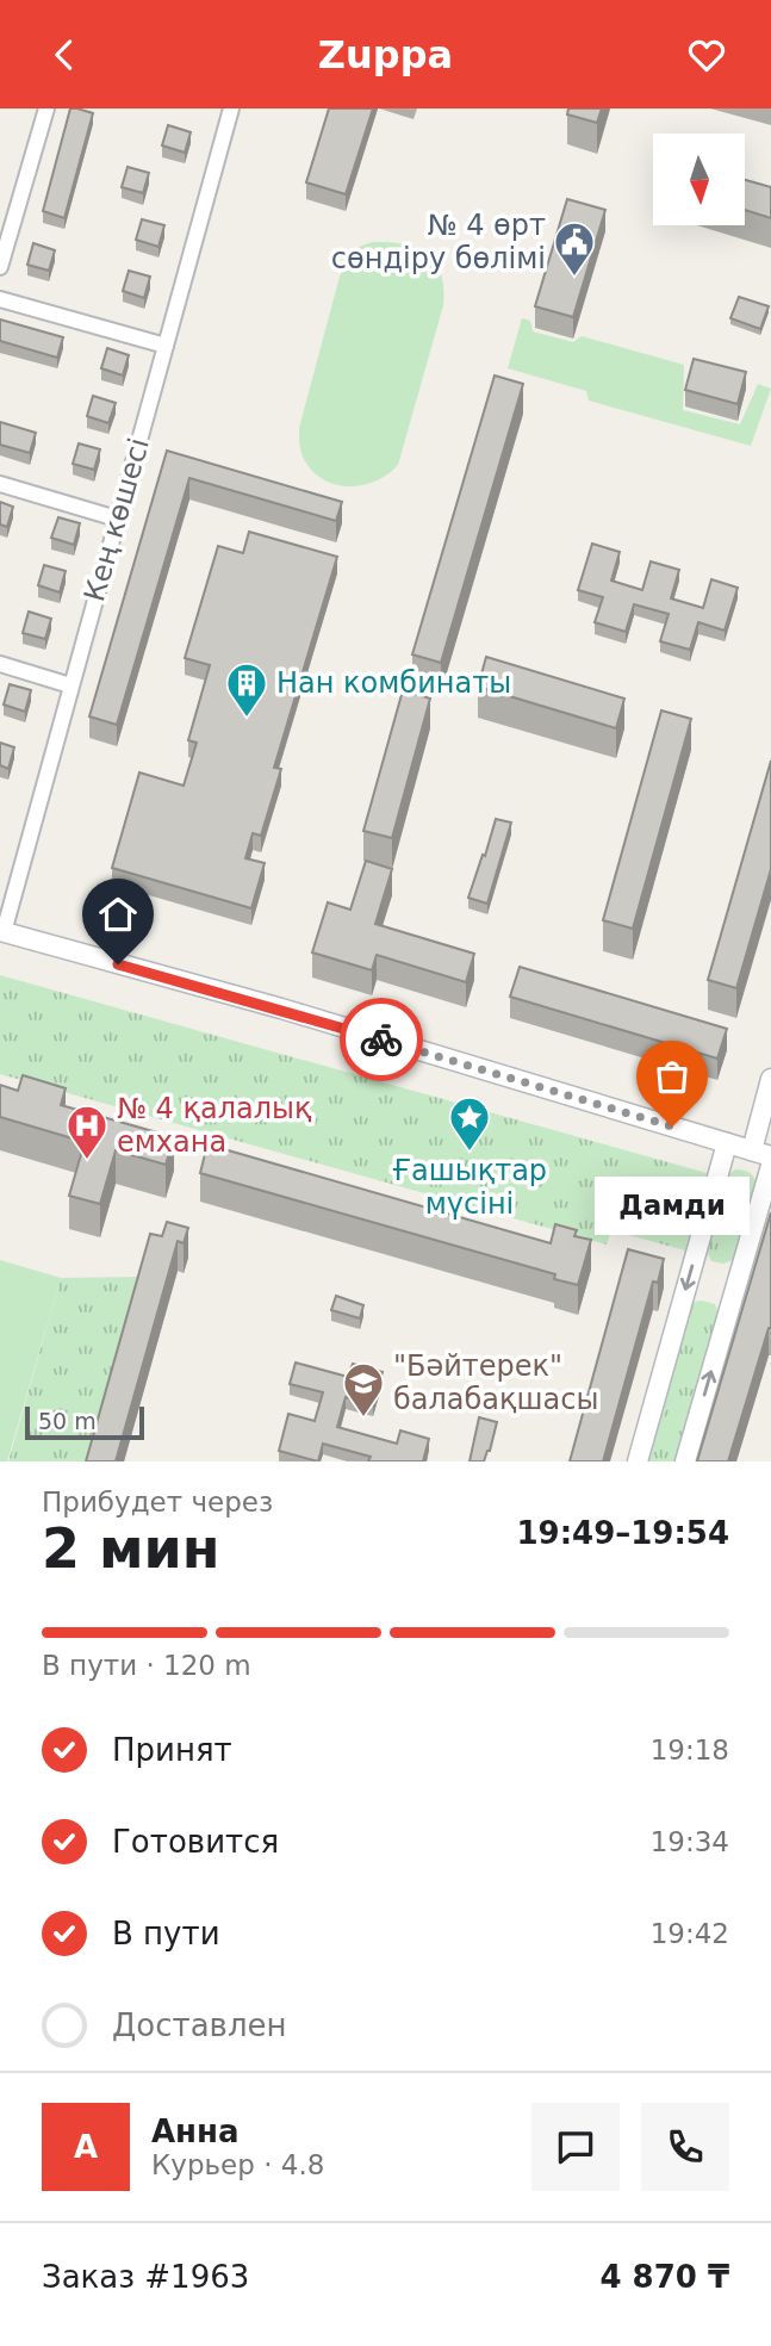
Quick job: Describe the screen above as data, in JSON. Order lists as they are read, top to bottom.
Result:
{
  "streets": {
    "street": ["Кең көшесі"]
  },
  "places": {
    "public building": ["№ 4 өрт сөндіру бөлімі"],
    "building": ["Нан комбинаты"],
    "other": ["Дамди"],
    "place": ["Ғашықтар мүсіні"],
    "hospital": ["№ 4 қалалық емхана"],
    "school or university": ["\"Бәйтерек\" балабақшасы"]
  },
  "scale_bar": "50 m",
  "north": "bottom",
  "page": {
    "header": "Zuppa",
    "bubble": "Дамди",
    "scale": "50 m",
    "heading": ["2 мин", "Прибудет через", "19:49–19:54"],
    "panel": [
      "Анна",
      "Курьер · 4.8",
      "Заказ #1963",
      "4 870 ₸"
    ],
    "bar": "В пути · 120 m",
    "list": [
      ["Принят", "19:18"],
      ["Готовится", "19:34"],
      ["В пути", "19:42"],
      "Доставлен"
    ],
    "round": "А"
  }
}
